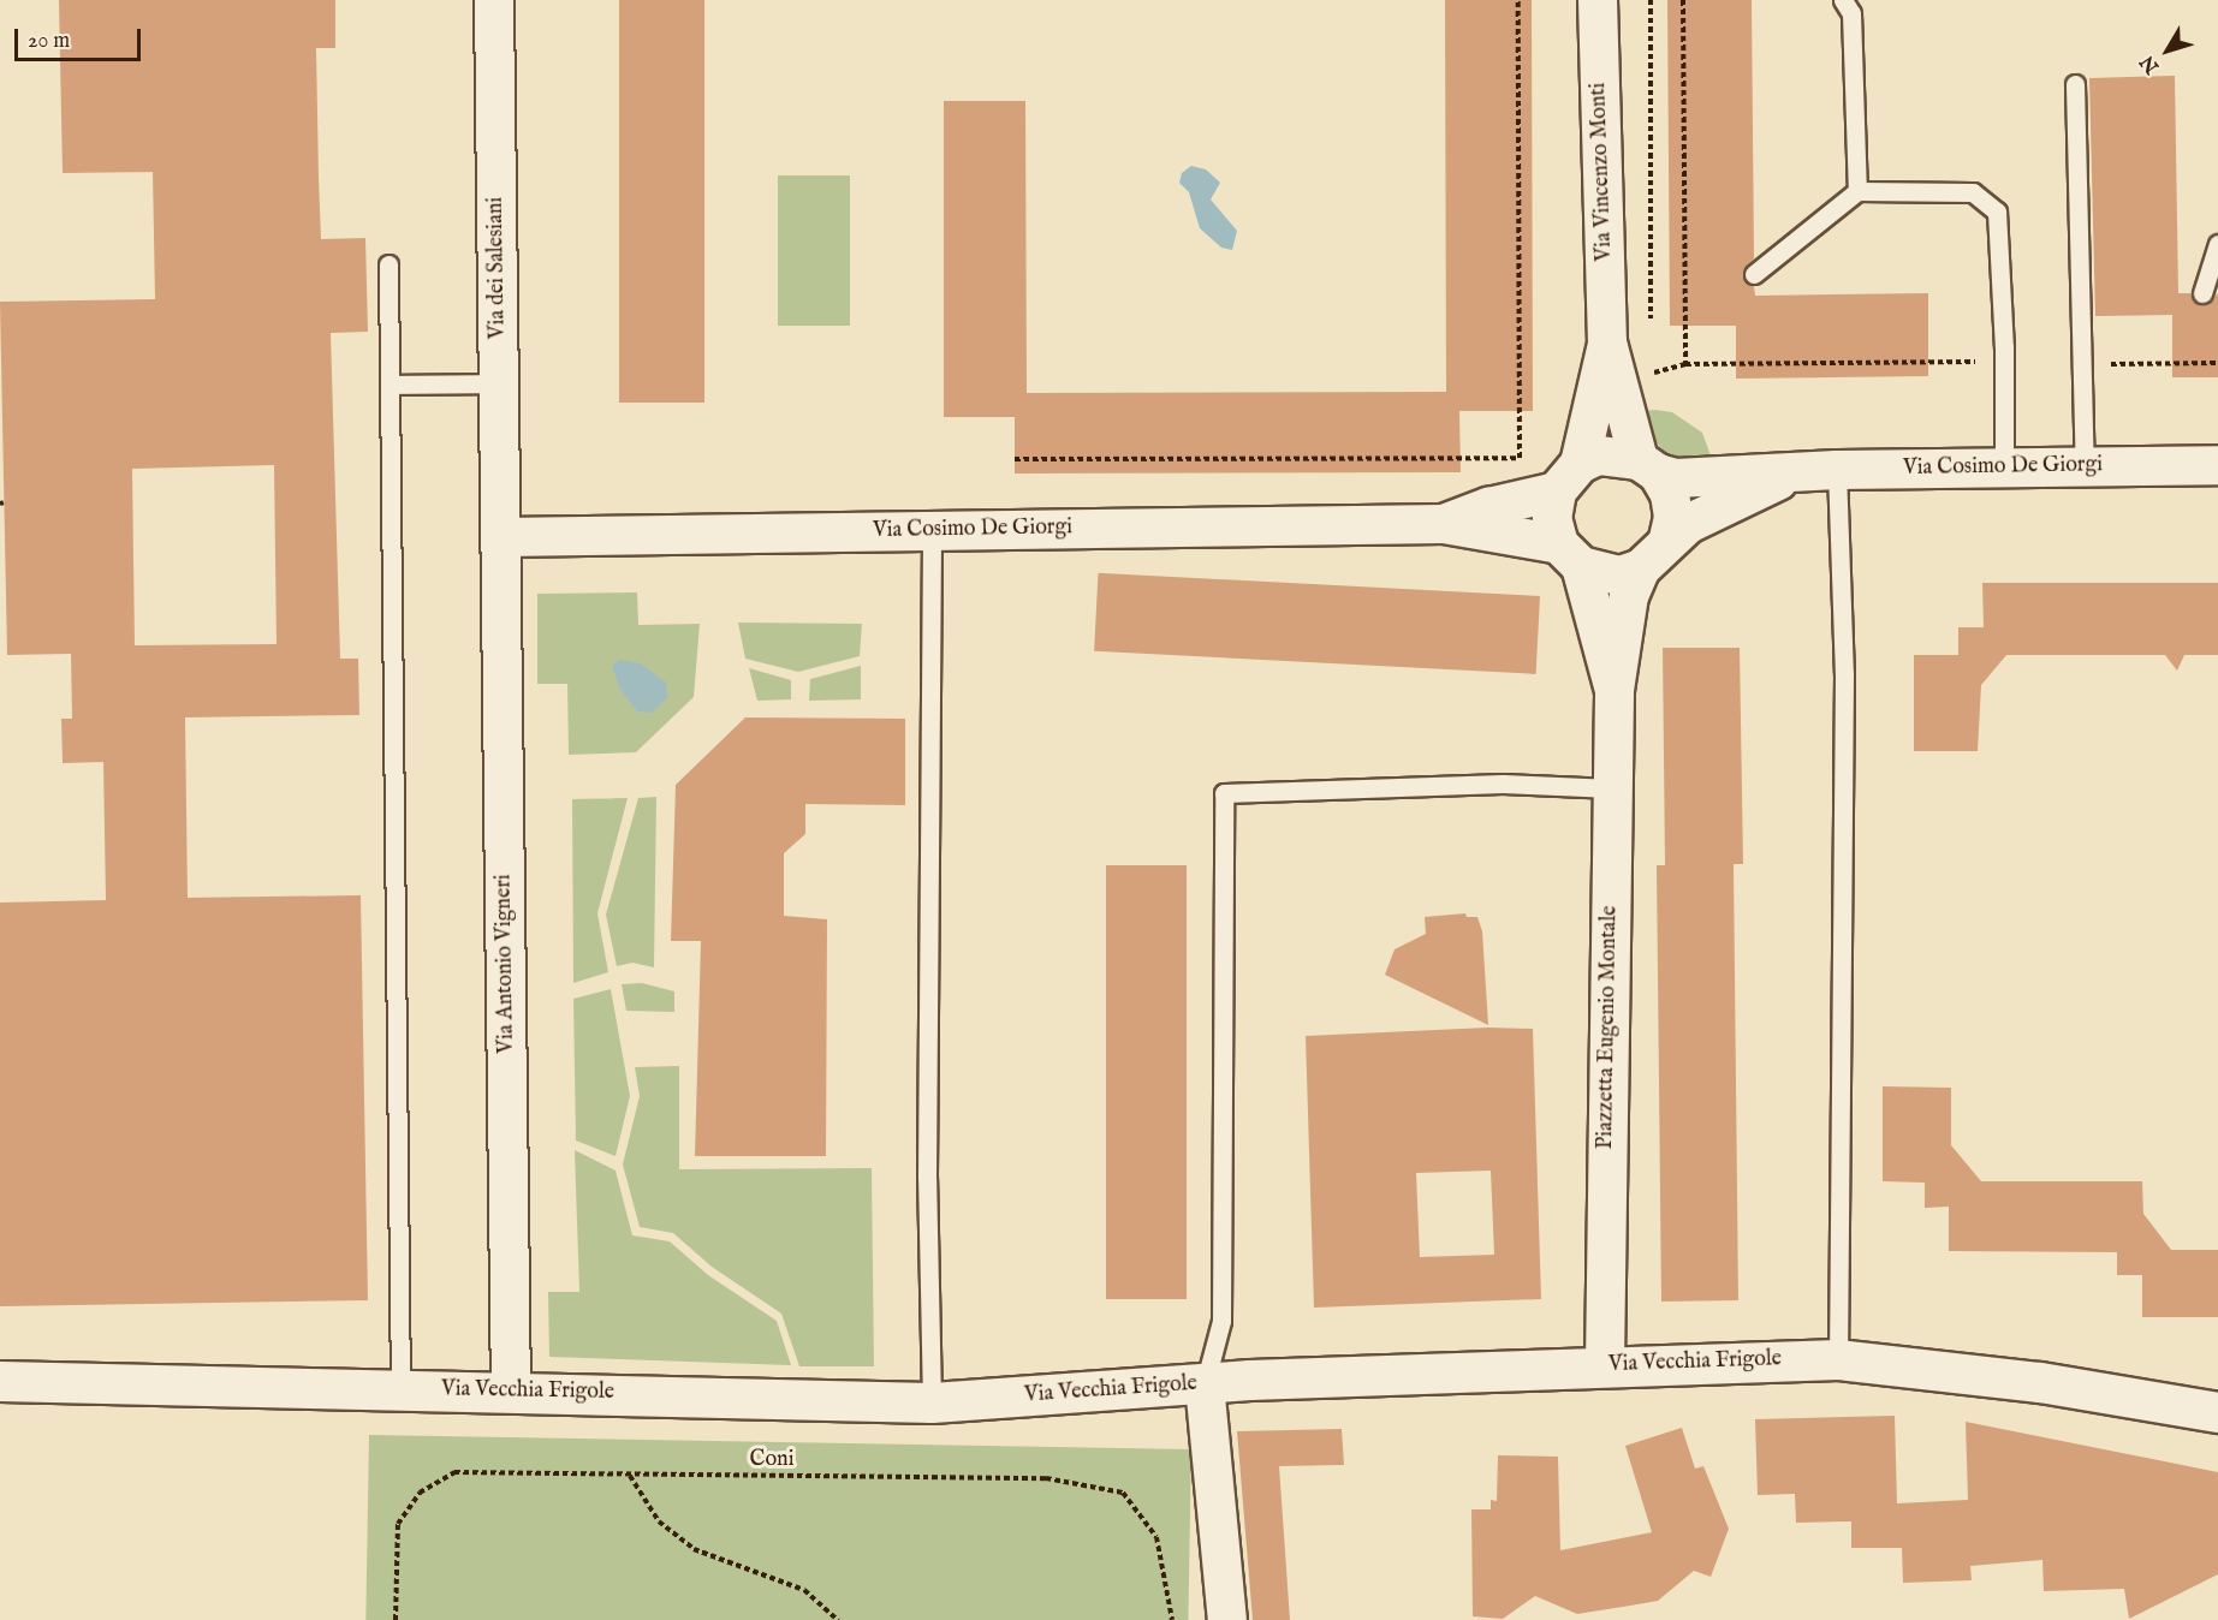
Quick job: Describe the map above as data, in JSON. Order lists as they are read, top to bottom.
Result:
{
  "streets": {
    "street": [
      "Via Vincenzo Monti",
      "Via dei Salesiani",
      "Via Cosimo De Giorgi",
      "Via Antonio Vigneri",
      "Piazzetta Eugenio Montale",
      "Via Vecchia Frigole"
    ],
    "path": ["Coni"]
  },
  "crossings": [
    ["Via Vincenzo Monti", "Via Cosimo De Giorgi"],
    ["Via Vincenzo Monti", "Piazzetta Eugenio Montale"],
    ["Via dei Salesiani", "Via Cosimo De Giorgi"],
    ["Via dei Salesiani", "Via Antonio Vigneri"],
    ["Via Cosimo De Giorgi", "Via Antonio Vigneri"],
    ["Via Cosimo De Giorgi", "Piazzetta Eugenio Montale"],
    ["Via Antonio Vigneri", "Via Vecchia Frigole"],
    ["Piazzetta Eugenio Montale", "Via Vecchia Frigole"]
  ],
  "scale_bar": "20 m",
  "north": "bottom left"
}
